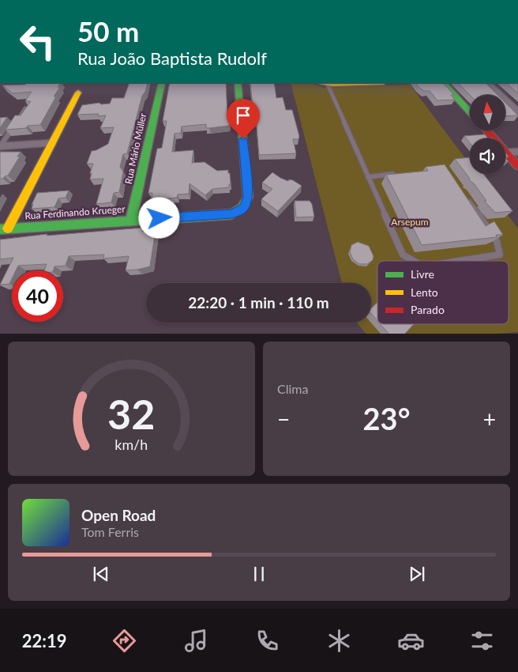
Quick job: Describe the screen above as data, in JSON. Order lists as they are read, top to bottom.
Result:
{
  "streets": {
    "street": ["Rua Mário Müller", "Rua Ferdinando Krueger"]
  },
  "crossings": [
    ["Rua Mário Müller", "Rua Ferdinando Krueger"]
  ],
  "parks": ["Arsepum"],
  "legend": ["Livre", "Lento", "Parado"],
  "north": "top",
  "page": {
    "turn": ["50 m", "Rua João Baptista Rudolf"],
    "limit": "40",
    "trip": "22:20 · 1 min · 110 m",
    "tile": "Clima",
    "heat": ["−", "23°", "+"],
    "song": ["Open Road", "Tom Ferris"],
    "tabs": "22:19",
    "gauge": ["32", "km/h"]
  }
}
